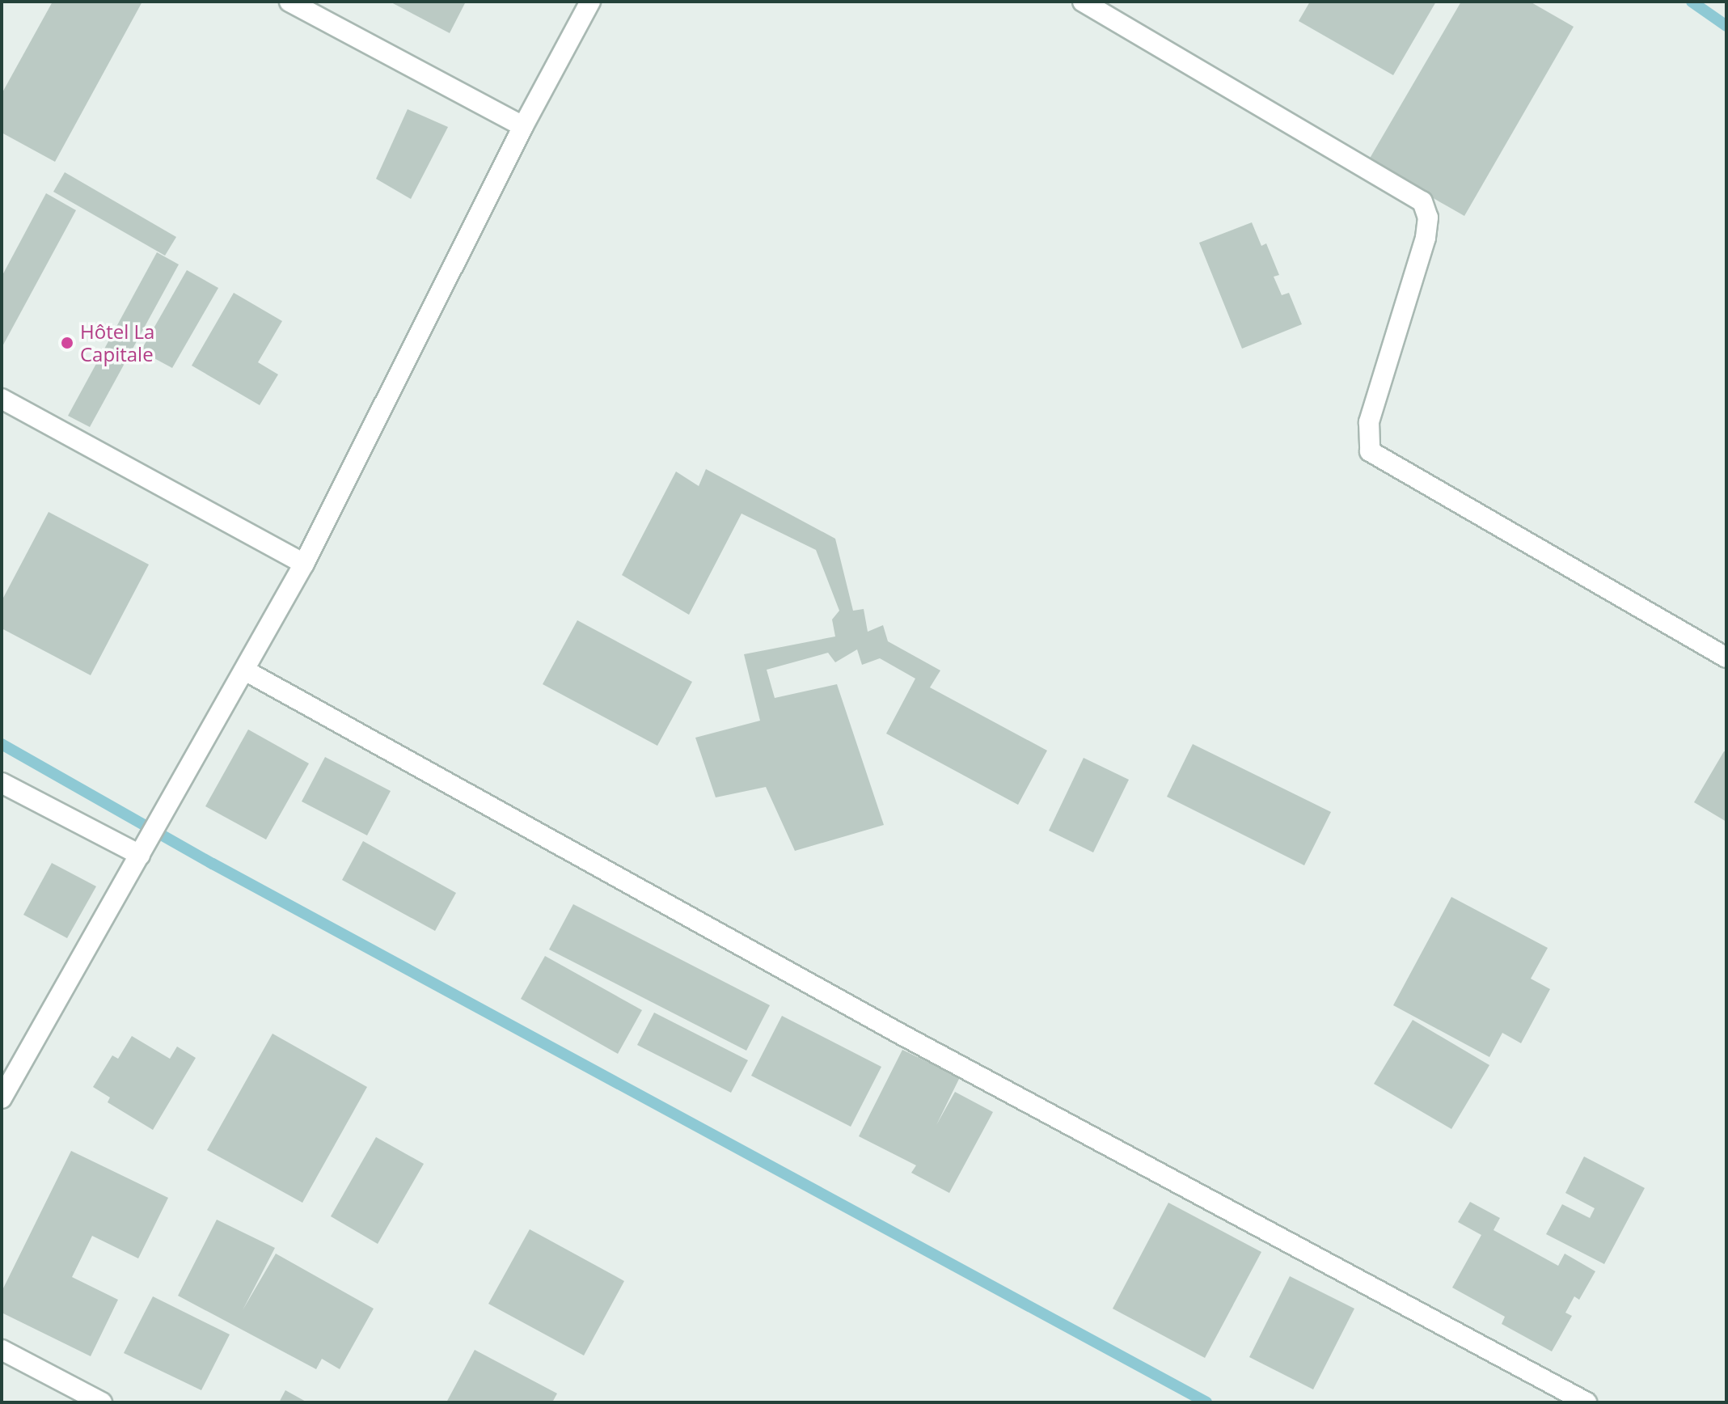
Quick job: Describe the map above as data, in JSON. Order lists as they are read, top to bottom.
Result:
{
  "places": ["Hôtel La Capitale"]
}
